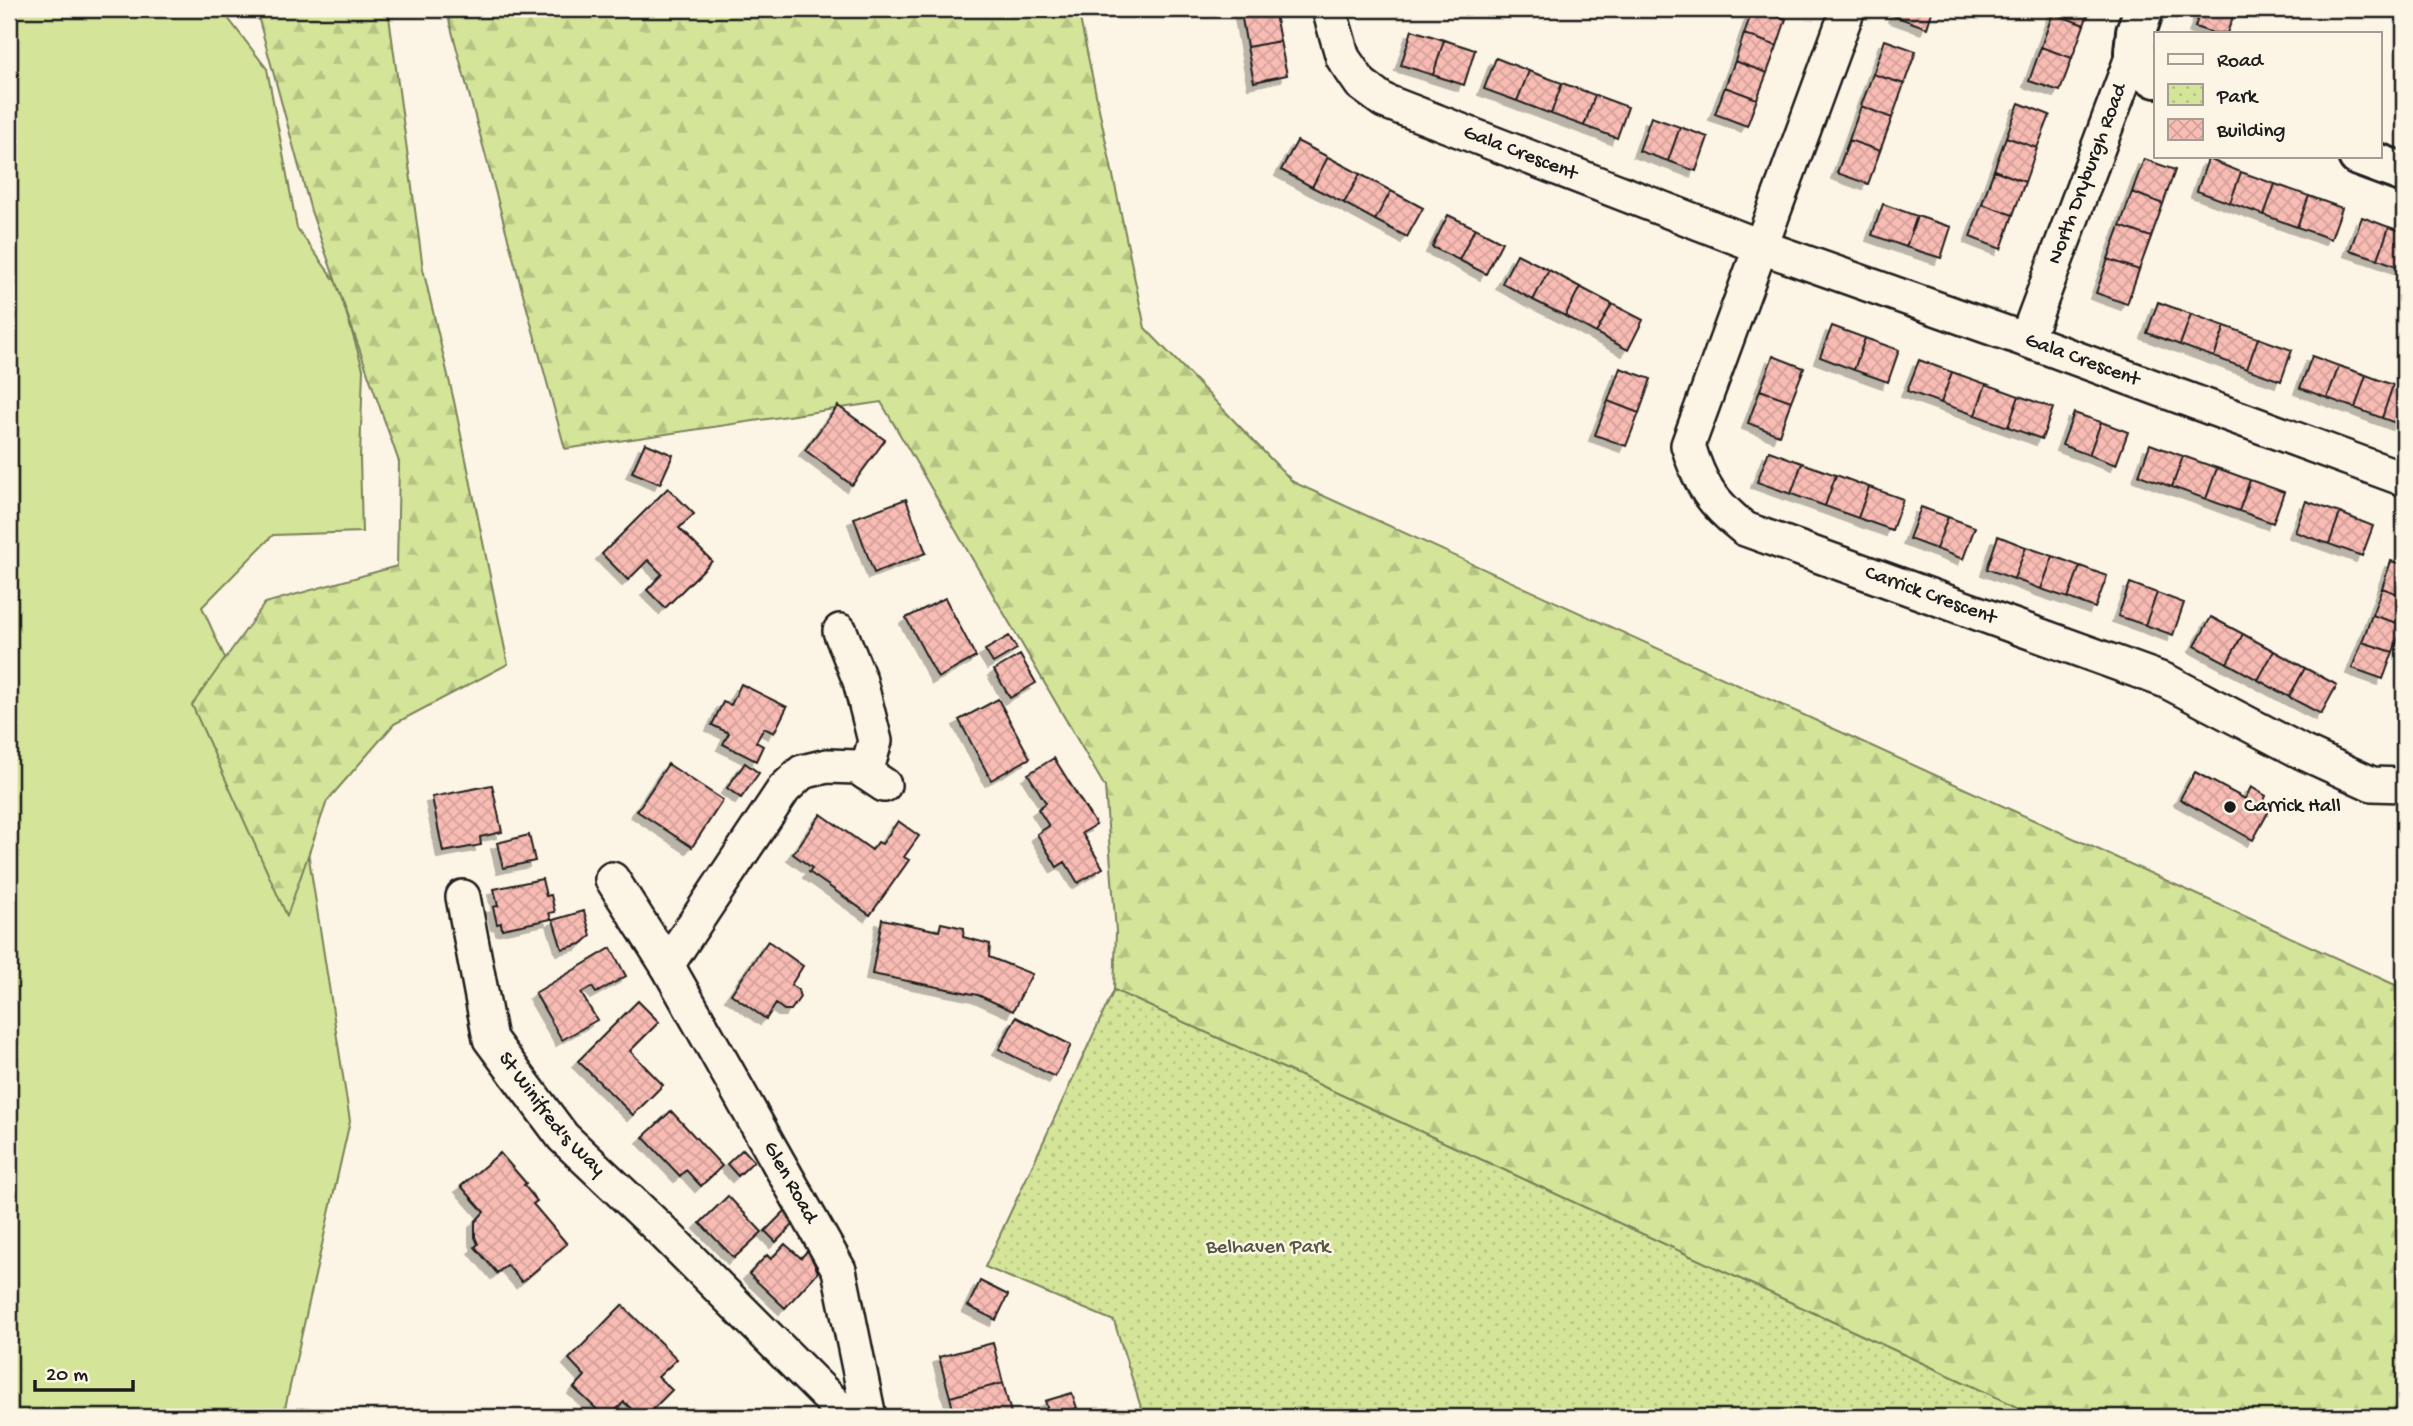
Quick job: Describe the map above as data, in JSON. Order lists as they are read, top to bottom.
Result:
{
  "streets": {
    "street": [
      "Gala Crescent",
      "North Dryburgh Road",
      "Carrick Crescent",
      "St Winifred's Way",
      "Glen Road"
    ]
  },
  "crossings": [
    ["Gala Crescent", "North Dryburgh Road"],
    ["Gala Crescent", "Carrick Crescent"]
  ],
  "parks": ["Belhaven Park"],
  "places": ["Carrick Hall"],
  "legend": ["Road", "Park", "Building"],
  "scale_bar": "20 m"
}
